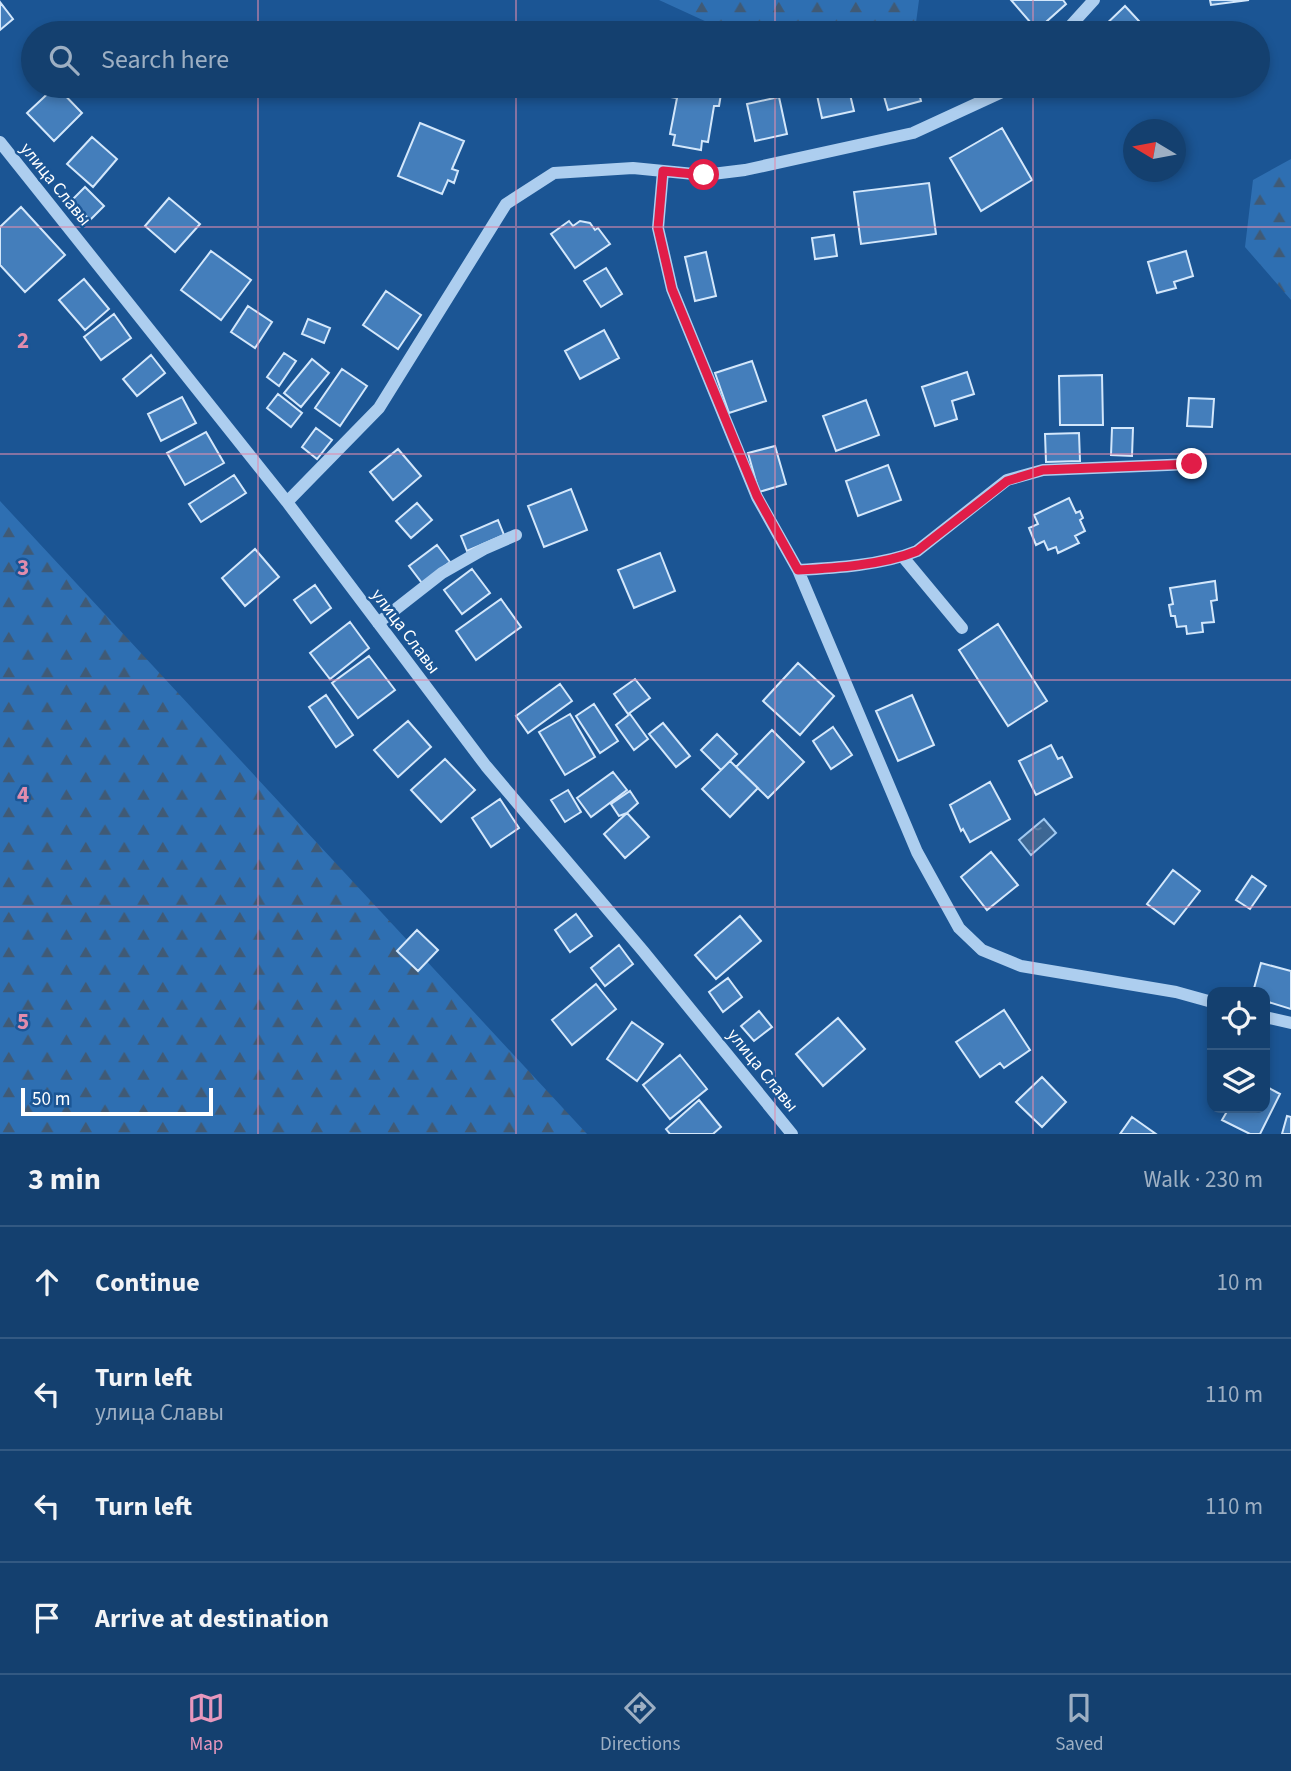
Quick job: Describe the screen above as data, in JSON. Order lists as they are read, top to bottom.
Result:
{
  "streets": {
    "street": ["улица Славы"]
  },
  "scale_bar": "50 m",
  "north": "left",
  "page": {
    "search": "Search here",
    "scale": "50 m",
    "heading": ["3 min", "Walk · 230 m"],
    "list": [
      ["Continue", "10 m"],
      ["Turn left", "улица Славы", "110 m"],
      ["Turn left", "110 m"],
      "Arrive at destination"
    ],
    "nav": ["Map", "Directions", "Saved"]
  },
  "grid": {
    "rows": [
      "2",
      "3",
      "4",
      "5"
    ]
  }
}
